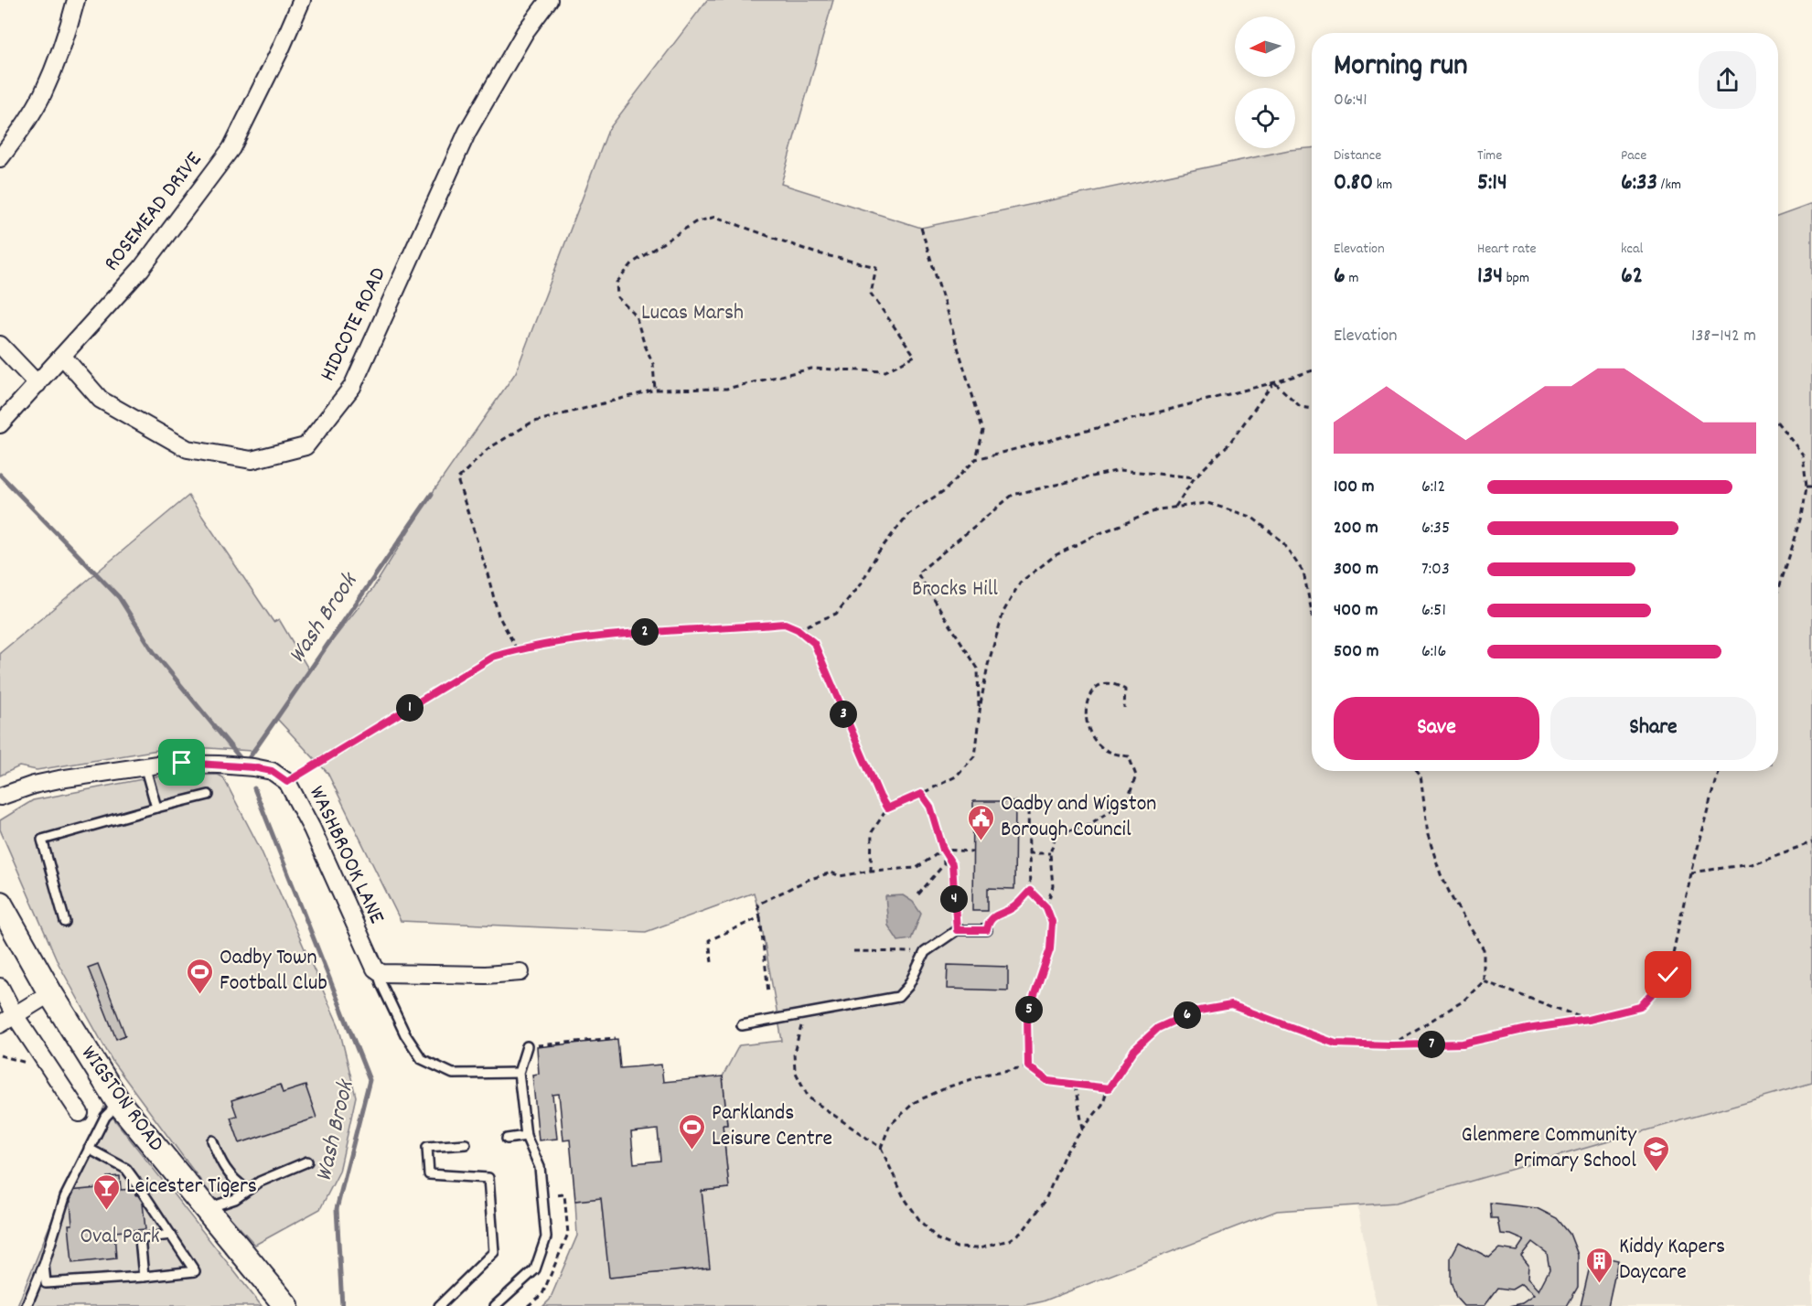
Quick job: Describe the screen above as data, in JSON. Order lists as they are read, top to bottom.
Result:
{
  "streets": {
    "main road": ["WIGSTON ROAD"],
    "street": ["ROSEMEAD DRIVE", "HIDCOTE ROAD", "WASHBROOK LANE"]
  },
  "crossings": [
    ["ROSEMEAD DRIVE", "HIDCOTE ROAD"]
  ],
  "water": ["Wash Brook"],
  "parks": ["Lucas Marsh", "Brocks Hill", "Oval Park"],
  "places": {
    "public building": ["Oadby and Wigston Borough Council"],
    "sports": ["Oadby Town Football Club", "Parklands Leisure Centre"],
    "school or university": ["Glenmere Community Primary School"],
    "bar": ["Leicester Tigers"],
    "building": ["Kiddy Kapers Daycare"]
  },
  "north": "left",
  "page": {
    "heading": ["Morning run", "06:41"],
    "stats": [
      ["Distance", "0.80 km"],
      ["Time", "5:14"],
      ["Pace", "6:33 /km"],
      ["Elevation", "6 m"],
      ["Heart rate", "134 bpm"],
      ["kcal", "62"]
    ],
    "chart": ["Elevation", "138–142 m"],
    "list": [
      {
        "name": "100 m",
        "note": "6:12"
      },
      {
        "name": "200 m",
        "note": "6:35"
      },
      {
        "name": "300 m",
        "note": "7:03"
      },
      {
        "name": "400 m",
        "note": "6:51"
      },
      {
        "name": "500 m",
        "note": "6:16"
      }
    ],
    "pins": [
      "2",
      "1",
      "3",
      "4",
      "5",
      "6",
      "7"
    ],
    "buttons": ["Save", "Share"]
  }
}
